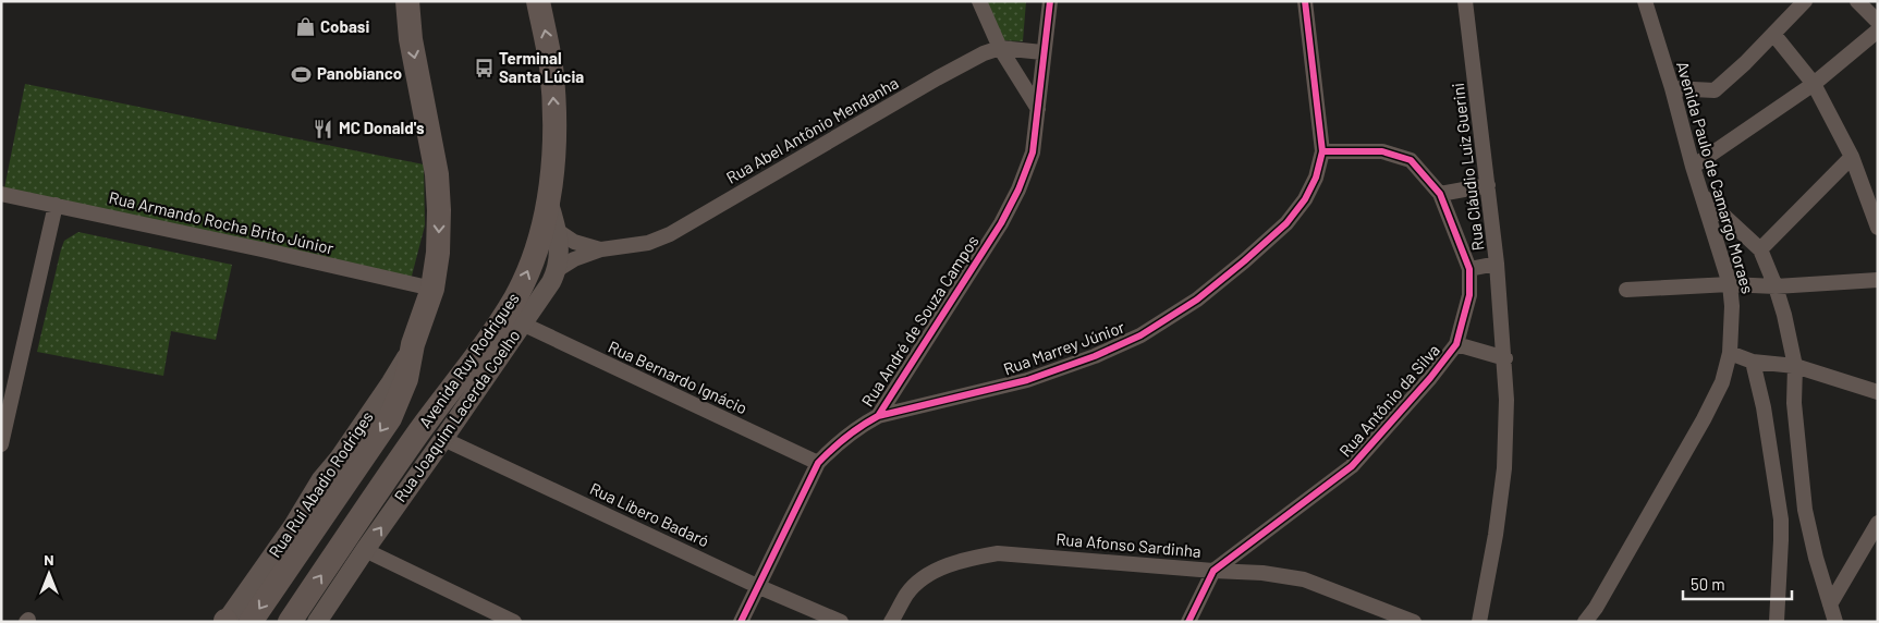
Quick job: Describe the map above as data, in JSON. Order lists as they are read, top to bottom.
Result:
{
  "streets": {
    "main road": ["Avenida Ruy Rodrigues"],
    "street": [
      "Rua Abel Antônio Mendanha",
      "Rua Cláudio Luíz Guerini",
      "Avenida Paulo de Camargo Moraes",
      "Rua Armando Rocha Brito Júnior",
      "Rua André de Souza Campos",
      "Rua Marrey Júnior",
      "Rua Bernardo Ignácio",
      "Rua Antônio da Silva",
      "Rua Joaquim Lacerda Coelho",
      "Rua Rui Abadio Rodriges",
      "Rua Líbero Badaró",
      "Rua Afonso Sardinha"
    ]
  },
  "crossings": [
    ["Rua Abel Antônio Mendanha", "Rua André de Souza Campos"],
    ["Rua Abel Antônio Mendanha", "Rua Joaquim Lacerda Coelho"],
    ["Rua André de Souza Campos", "Rua Marrey Júnior"],
    ["Rua André de Souza Campos", "Rua Bernardo Ignácio"],
    ["Rua André de Souza Campos", "Rua Líbero Badaró"],
    ["Rua Marrey Júnior", "Rua Antônio da Silva"],
    ["Avenida Ruy Rodrigues", "Rua Joaquim Lacerda Coelho"],
    ["Rua Bernardo Ignácio", "Rua Joaquim Lacerda Coelho"],
    ["Rua Antônio da Silva", "Rua Afonso Sardinha"],
    ["Rua Joaquim Lacerda Coelho", "Rua Líbero Badaró"]
  ],
  "places": {
    "shop": ["Cobasi"],
    "bus stop": ["Terminal Santa Lúcia"],
    "sports": ["Panobianco"],
    "restaurant": ["MC Donald's"]
  },
  "scale_bar": "50 m",
  "north": "top"
}
